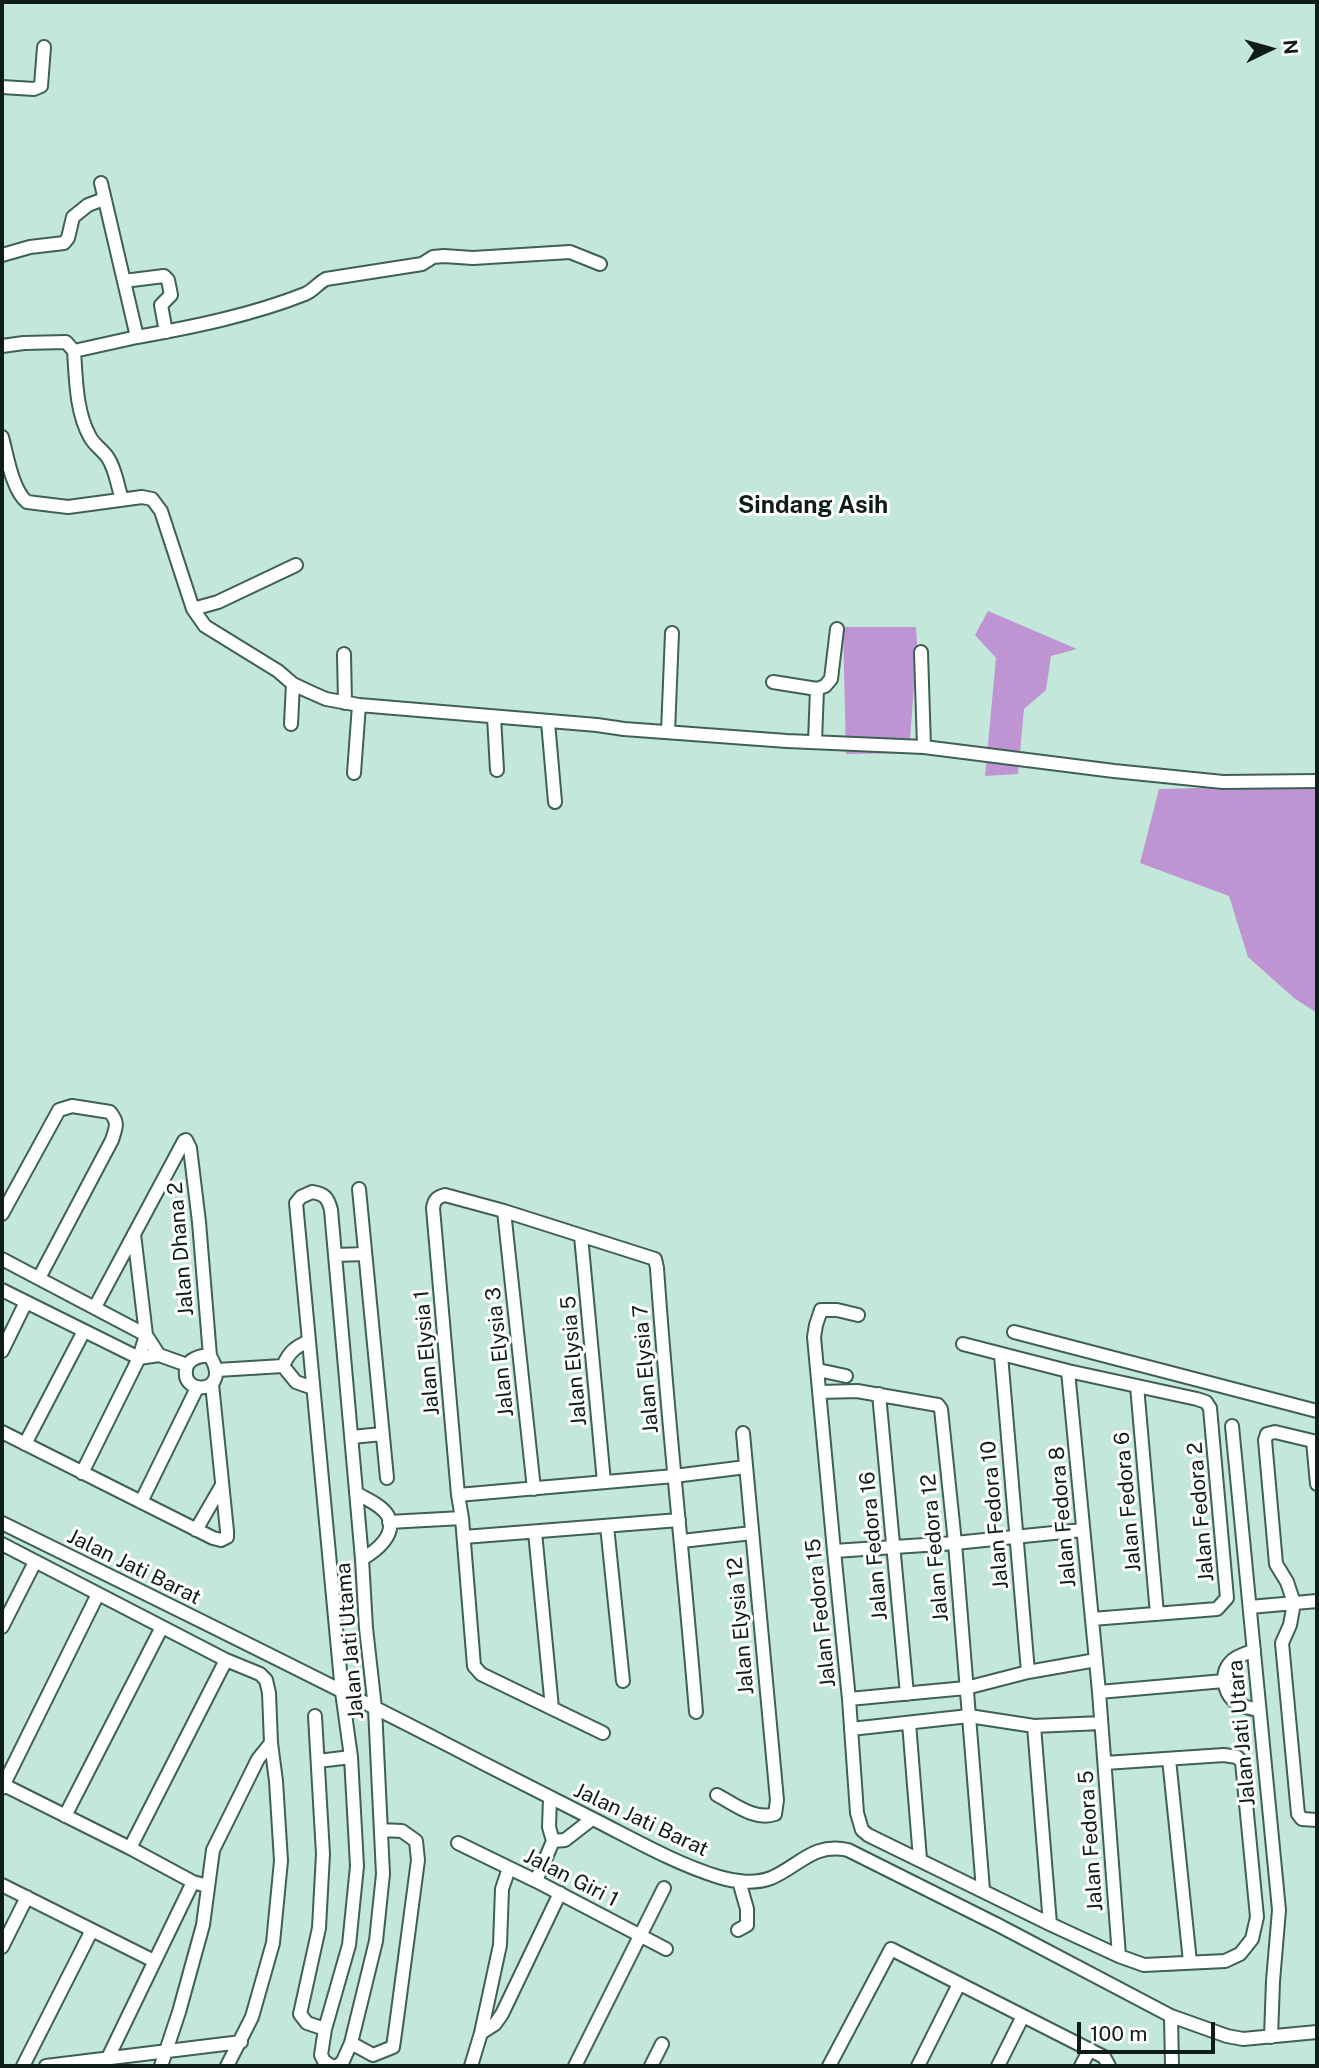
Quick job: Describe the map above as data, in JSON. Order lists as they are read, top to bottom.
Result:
{
  "streets": {
    "street": [
      "Jalan Dhana 2",
      "Jalan Elysia 3",
      "Jalan Elysia 1",
      "Jalan Elysia 5",
      "Jalan Elysia 7",
      "Jalan Fedora 6",
      "Jalan Fedora 2",
      "Jalan Fedora 10",
      "Jalan Fedora 8",
      "Jalan Fedora 16",
      "Jalan Fedora 12",
      "Jalan Jati Barat",
      "Jalan Fedora 15",
      "Jalan Elysia 12",
      "Jalan Jati Utama",
      "Jalan Jati Utara",
      "Jalan Fedora 5",
      "Jalan Giri 1"
    ]
  },
  "crossings": [
    ["Jalan Elysia 3", "Jalan Elysia 1"],
    ["Jalan Elysia 5", "Jalan Elysia 7"],
    ["Jalan Fedora 6", "Jalan Fedora 2"],
    ["Jalan Fedora 2", "Jalan Fedora 8"],
    ["Jalan Fedora 8", "Jalan Fedora 5"],
    ["Jalan Fedora 16", "Jalan Fedora 12"],
    ["Jalan Jati Barat", "Jalan Jati Utama"],
    ["Jalan Jati Barat", "Jalan Jati Utara"]
  ],
  "districts": ["Sindang Asih"],
  "scale_bar": "100 m",
  "north": "right"
}
